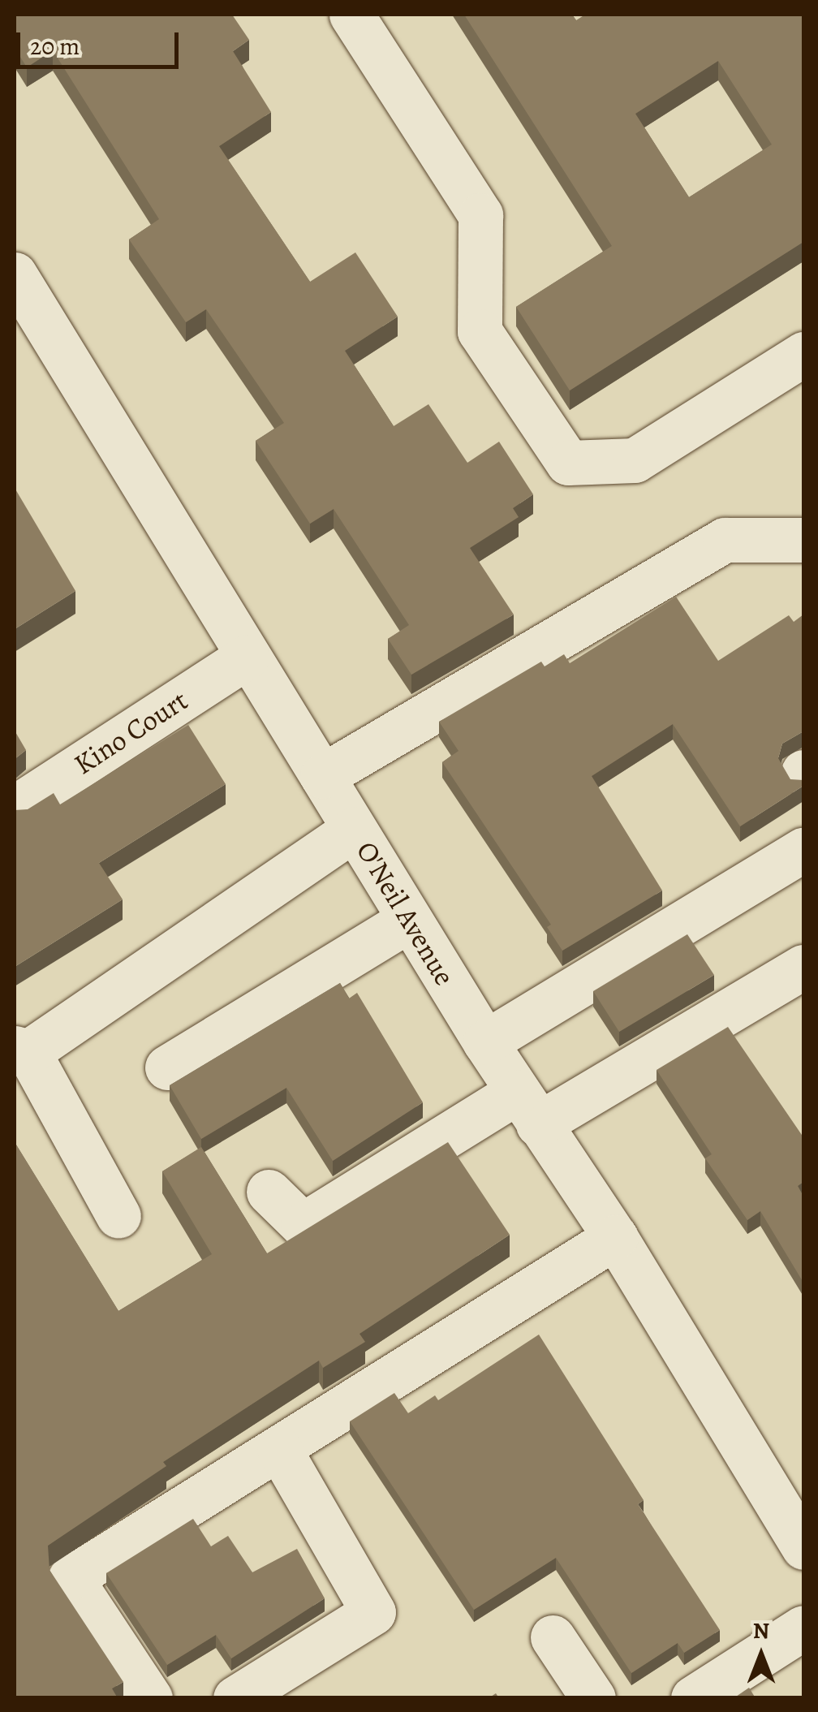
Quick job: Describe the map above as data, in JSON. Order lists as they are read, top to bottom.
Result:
{
  "streets": {
    "street": ["Kino Court", "O'Neil Avenue"]
  },
  "crossings": [
    ["Kino Court", "O'Neil Avenue"]
  ],
  "scale_bar": "20 m",
  "north": "top"
}
